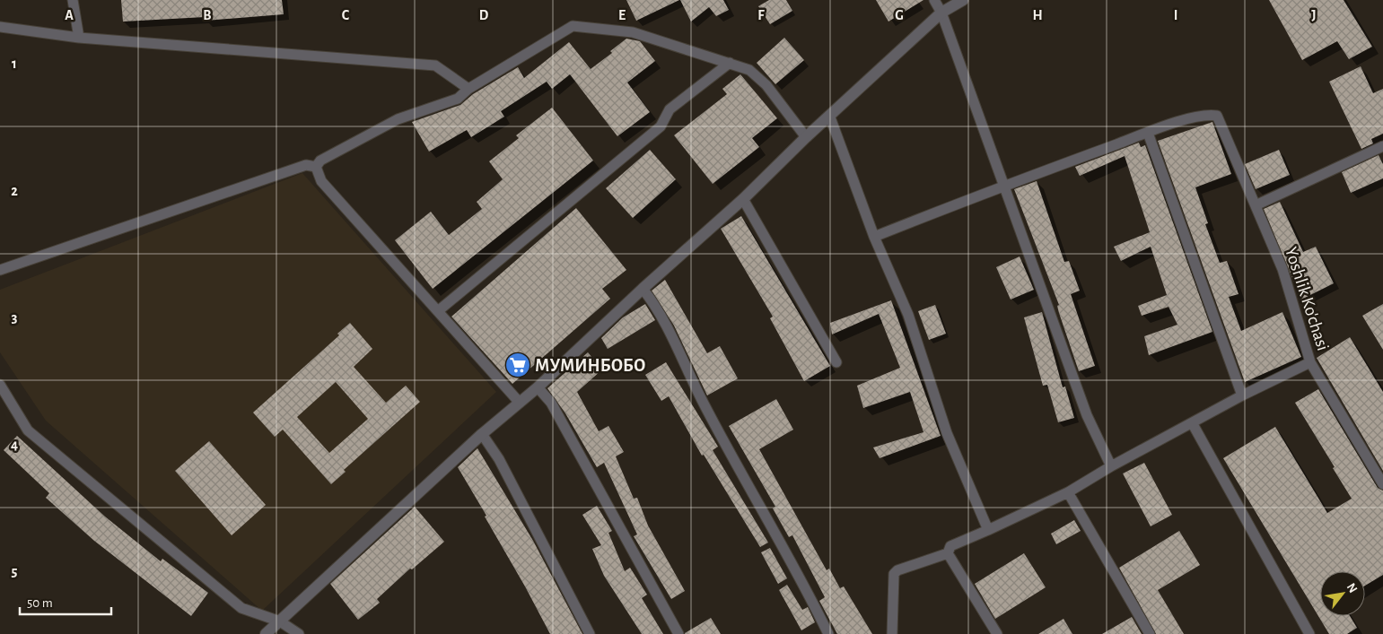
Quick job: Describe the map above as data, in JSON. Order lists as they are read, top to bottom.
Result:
{
  "streets": {
    "street": ["Yoshlik Ko'chasi"]
  },
  "places": {
    "supermarket": ["МУМИНБОБО"]
  },
  "scale_bar": "50 m",
  "north": "top right",
  "grid": {
    "columns": [
      "A",
      "B",
      "C",
      "D",
      "E",
      "F",
      "G",
      "H",
      "I",
      "J"
    ],
    "rows": [
      "1",
      "2",
      "3",
      "4",
      "5"
    ]
  }
}
